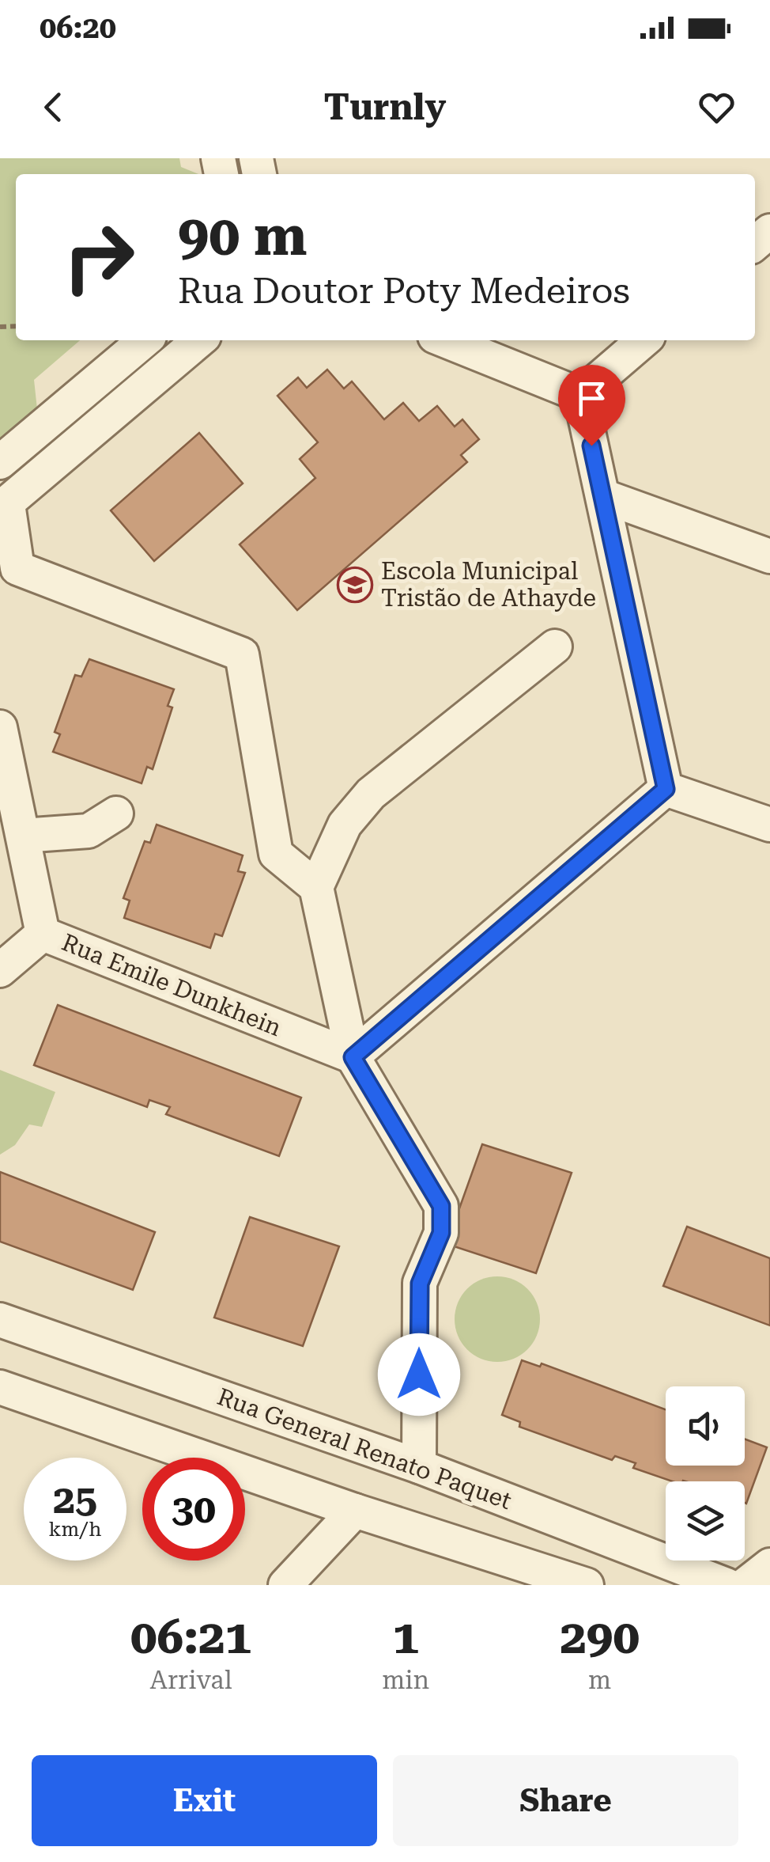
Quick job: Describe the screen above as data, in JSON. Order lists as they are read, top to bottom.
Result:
{
  "streets": {
    "street": ["Rua Emile Dunkhein", "Rua General Renato Paquet"]
  },
  "places": {
    "school or university": ["Escola Municipal Tristão de Athayde"]
  },
  "page": {
    "status": "06:20",
    "header": "Turnly",
    "turn": ["90 m", "Rua Doutor Poty Medeiros"],
    "speed": "25 km/h",
    "limit": "30",
    "eta": [
      "06:21",
      "Arrival",
      "1",
      "min",
      "290",
      "m"
    ],
    "buttons": ["Exit", "Share"]
  }
}
